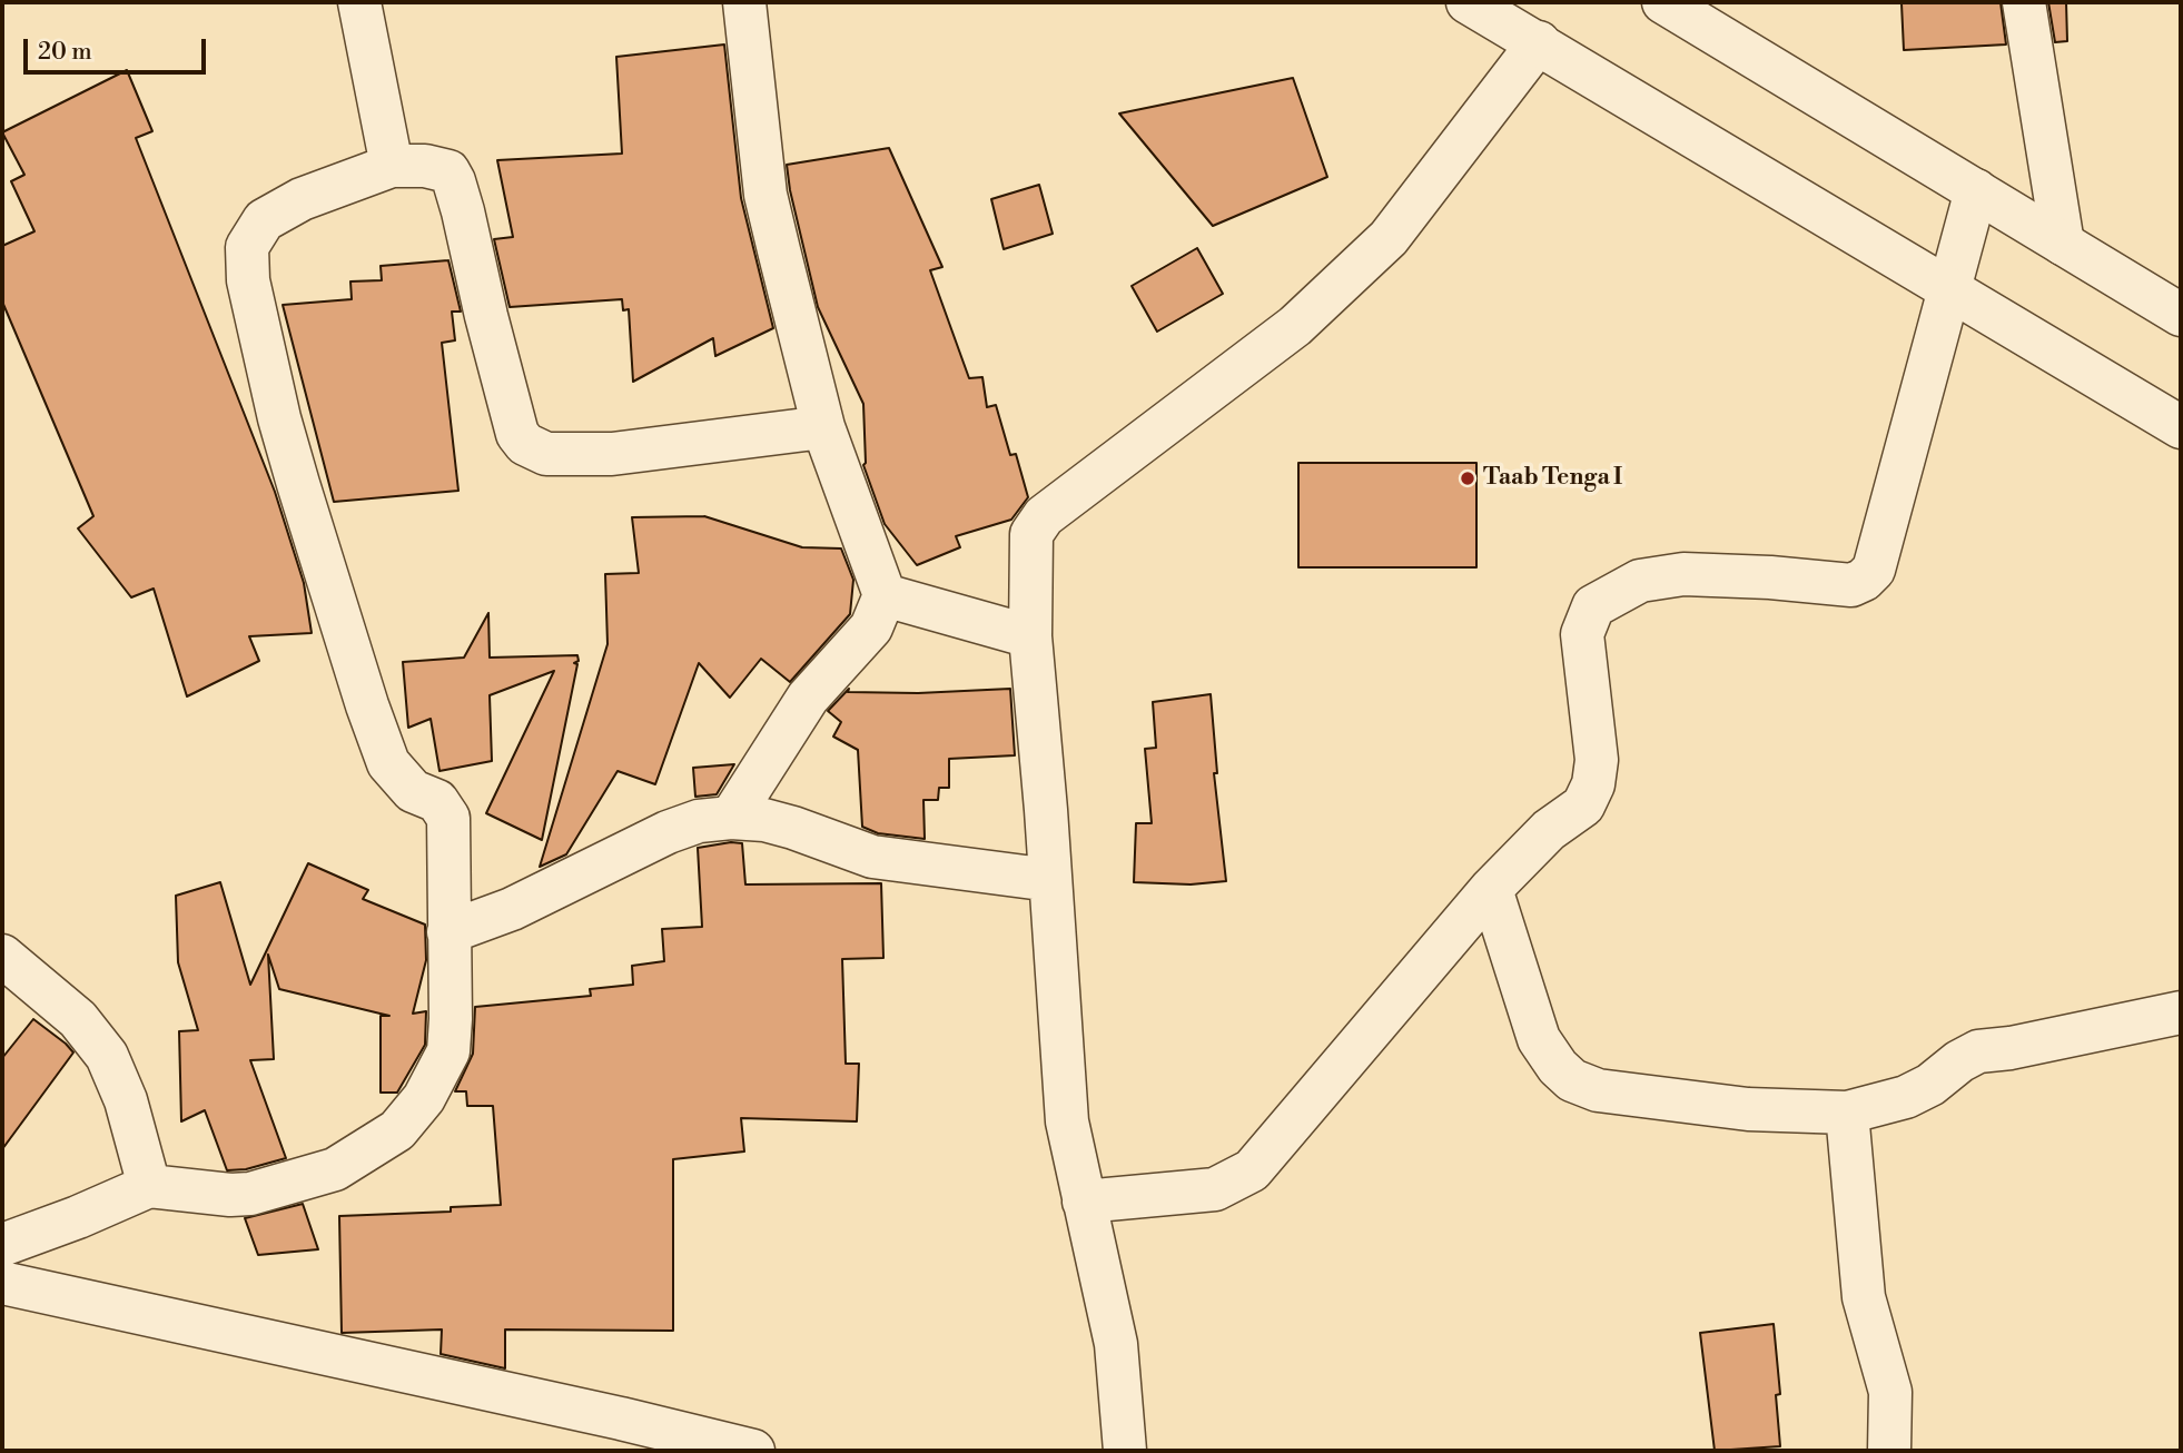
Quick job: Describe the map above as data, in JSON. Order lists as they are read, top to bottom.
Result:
{
  "places": ["Taab Tenga I"],
  "scale_bar": "20 m"
}
